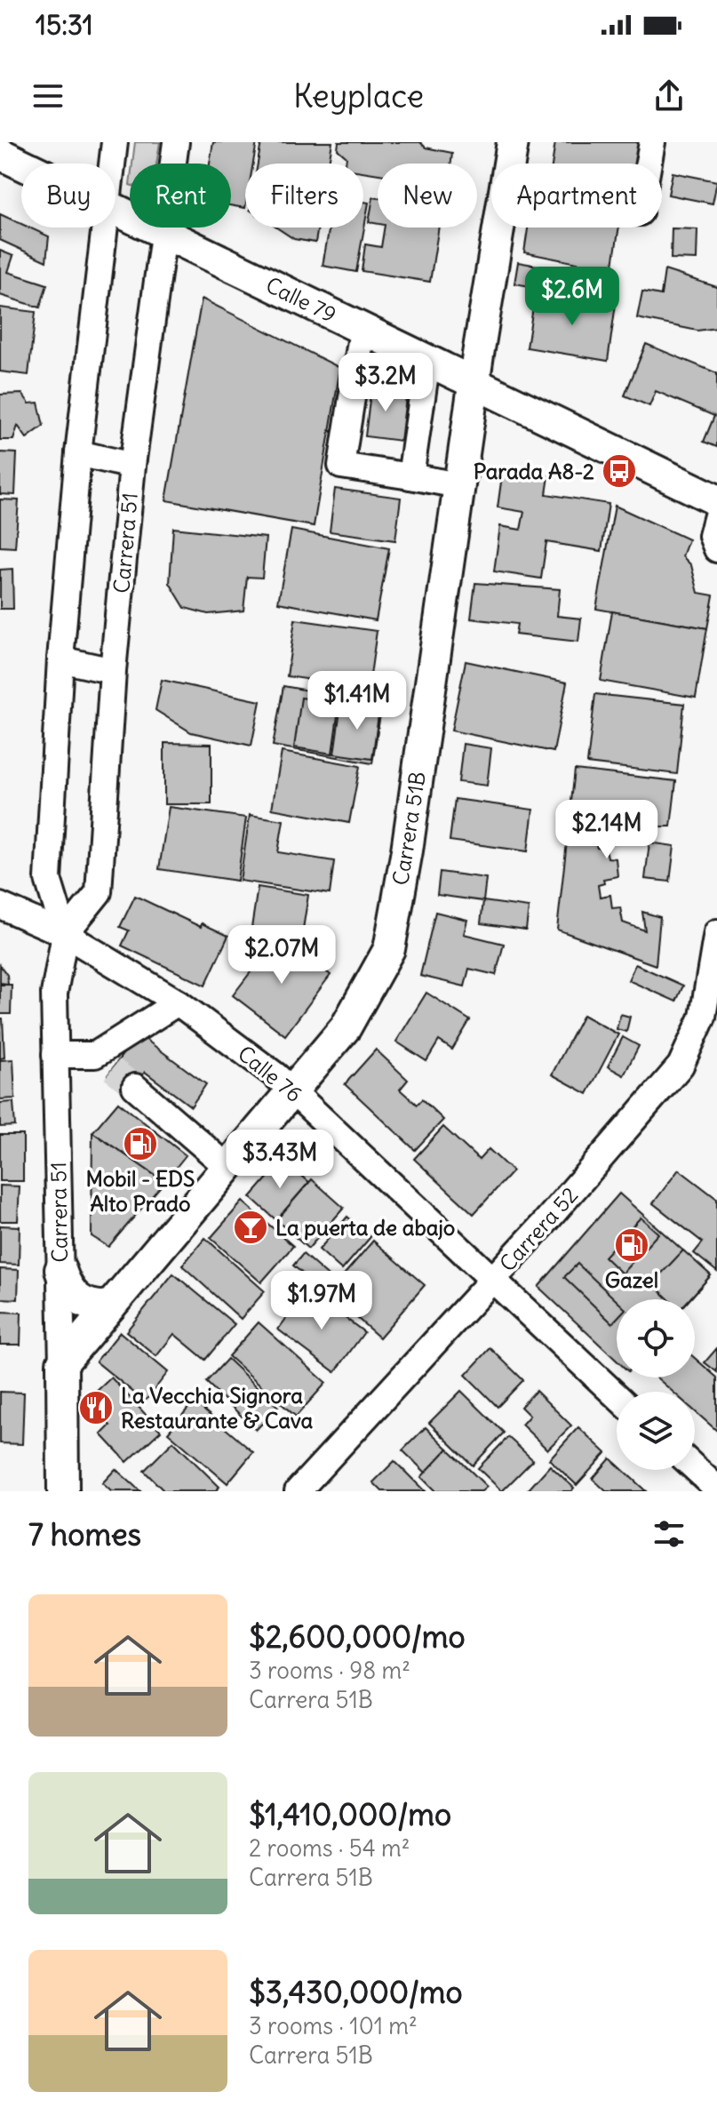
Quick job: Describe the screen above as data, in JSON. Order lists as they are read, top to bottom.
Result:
{
  "streets": {
    "main road": ["Calle 79", "Carrera 51", "Carrera 51B"],
    "street": ["Calle 76", "Carrera 52"]
  },
  "crossings": [
    ["Calle 79", "Carrera 51"],
    ["Calle 79", "Carrera 51B"],
    ["Carrera 51", "Carrera 51B"],
    ["Carrera 51", "Calle 76"],
    ["Carrera 51B", "Calle 76"],
    ["Calle 76", "Carrera 52"]
  ],
  "places": {
    "bus stop": ["Parada A8-2"],
    "fuel station": ["Mobil - EDS Alto Prado", "Gazel"],
    "bar": ["La puerta de abajo"],
    "restaurant": ["La Vecchia Signora Restaurante & Cava"]
  },
  "page": {
    "status": "15:31",
    "header": "Keyplace",
    "chip": [
      "Buy",
      "Rent",
      "Filters",
      "New",
      "Apartment"
    ],
    "price": [
      "$2.6M",
      "$3.2M",
      "$1.41M",
      "$2.14M",
      "$2.07M",
      "$3.43M",
      "$1.97M"
    ],
    "heading": "7 homes",
    "list": [
      {
        "name": "$2,600,000/mo",
        "note": "3 rooms · 98 m² · Carrera 51B"
      },
      {
        "name": "$1,410,000/mo",
        "note": "2 rooms · 54 m² · Carrera 51B"
      },
      {
        "name": "$3,430,000/mo",
        "note": "3 rooms · 101 m² · Carrera 51B"
      }
    ]
  }
}
